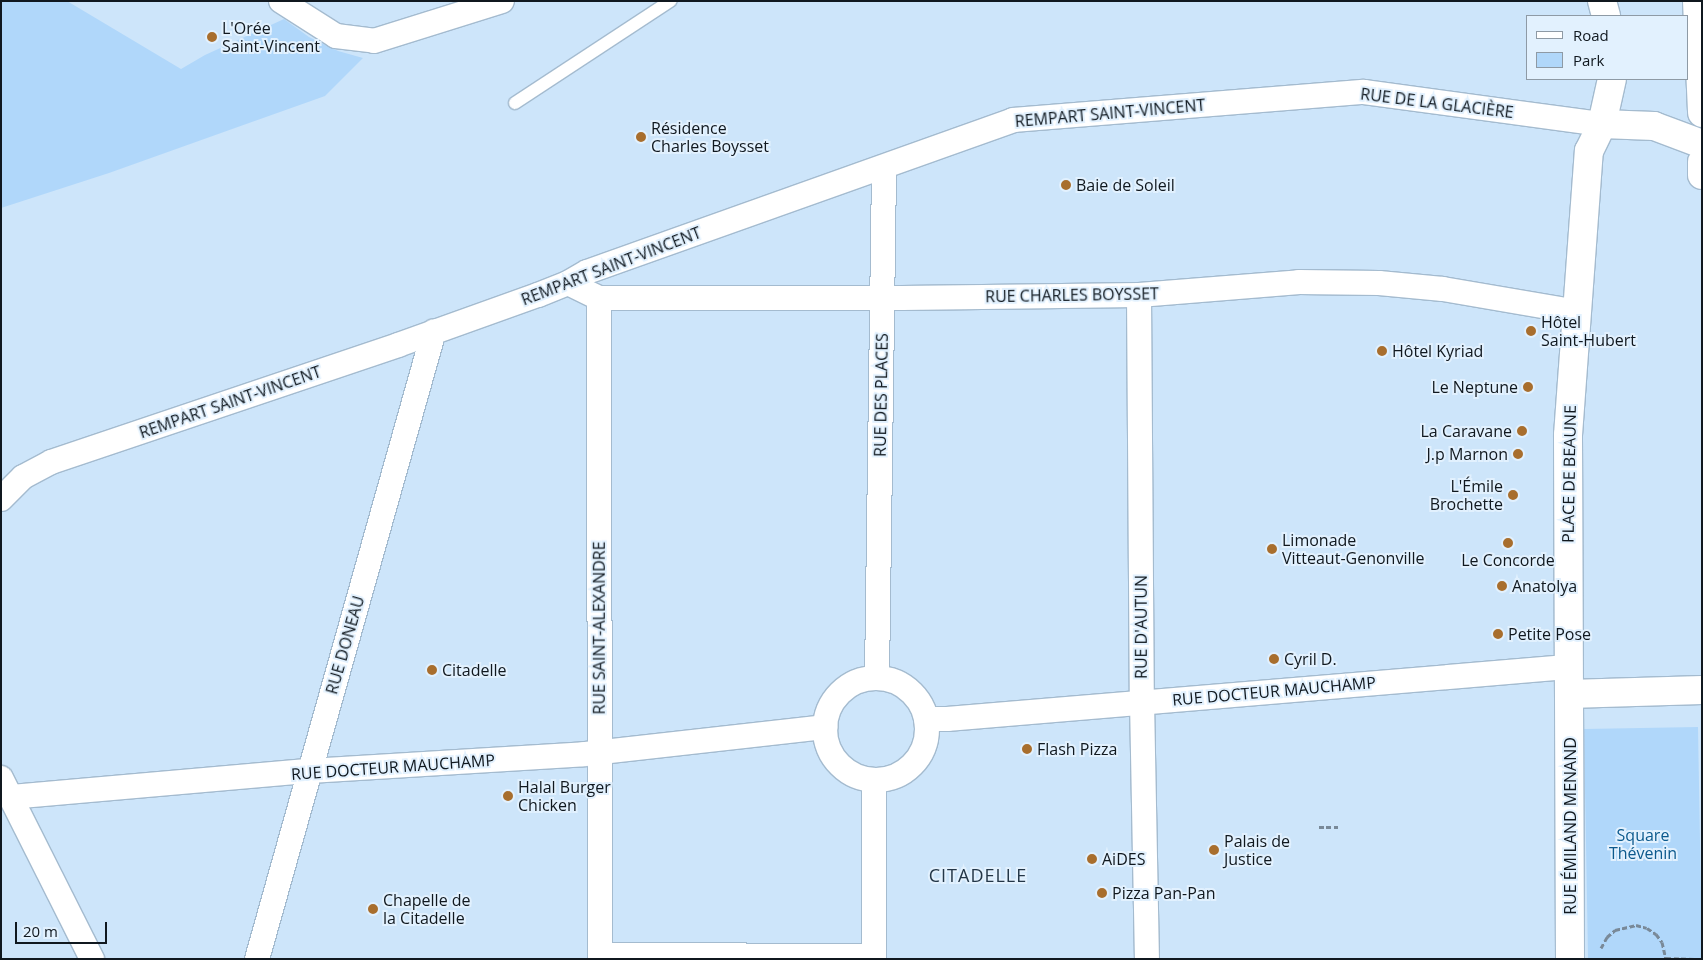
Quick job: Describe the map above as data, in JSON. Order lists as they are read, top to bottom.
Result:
{
  "streets": {
    "main road": ["PLACE DE BEAUNE", "RUE ÉMILAND MENAND"],
    "street": [
      "RUE DE LA GLACIÈRE",
      "REMPART SAINT-VINCENT",
      "RUE CHARLES BOYSSET",
      "RUE DES PLACES",
      "RUE D'AUTUN",
      "RUE SAINT-ALEXANDRE",
      "RUE DONEAU",
      "RUE DOCTEUR MAUCHAMP"
    ]
  },
  "crossings": [
    ["RUE DE LA GLACIÈRE", "REMPART SAINT-VINCENT"],
    ["RUE DE LA GLACIÈRE", "PLACE DE BEAUNE"],
    ["REMPART SAINT-VINCENT", "RUE CHARLES BOYSSET"],
    ["REMPART SAINT-VINCENT", "RUE DES PLACES"],
    ["REMPART SAINT-VINCENT", "RUE DONEAU"],
    ["RUE CHARLES BOYSSET", "RUE DES PLACES"],
    ["RUE CHARLES BOYSSET", "PLACE DE BEAUNE"],
    ["RUE CHARLES BOYSSET", "RUE D'AUTUN"],
    ["RUE CHARLES BOYSSET", "RUE SAINT-ALEXANDRE"],
    ["RUE DES PLACES", "RUE DOCTEUR MAUCHAMP"],
    ["PLACE DE BEAUNE", "RUE DOCTEUR MAUCHAMP"],
    ["PLACE DE BEAUNE", "RUE ÉMILAND MENAND"],
    ["RUE D'AUTUN", "RUE DOCTEUR MAUCHAMP"],
    ["RUE SAINT-ALEXANDRE", "RUE DOCTEUR MAUCHAMP"],
    ["RUE DONEAU", "RUE DOCTEUR MAUCHAMP"]
  ],
  "districts": ["CITADELLE"],
  "parks": ["Square Thévenin"],
  "places": [
    "L'Orée Saint-Vincent",
    "Résidence Charles Boysset",
    "Baie de Soleil",
    "Hôtel Saint-Hubert",
    "Hôtel Kyriad",
    "Le Neptune",
    "La Caravane",
    "J.p Marnon",
    "L'Émile Brochette",
    "Le Concorde",
    "Limonade Vitteaut-Genonville",
    "Anatolya",
    "Petite Pose",
    "Cyril D.",
    "Citadelle",
    "Flash Pizza",
    "Halal Burger Chicken",
    "Palais de Justice",
    "AiDES",
    "Pizza Pan-Pan",
    "Chapelle de la Citadelle"
  ],
  "legend": ["Road", "Park"],
  "scale_bar": "20 m"
}
